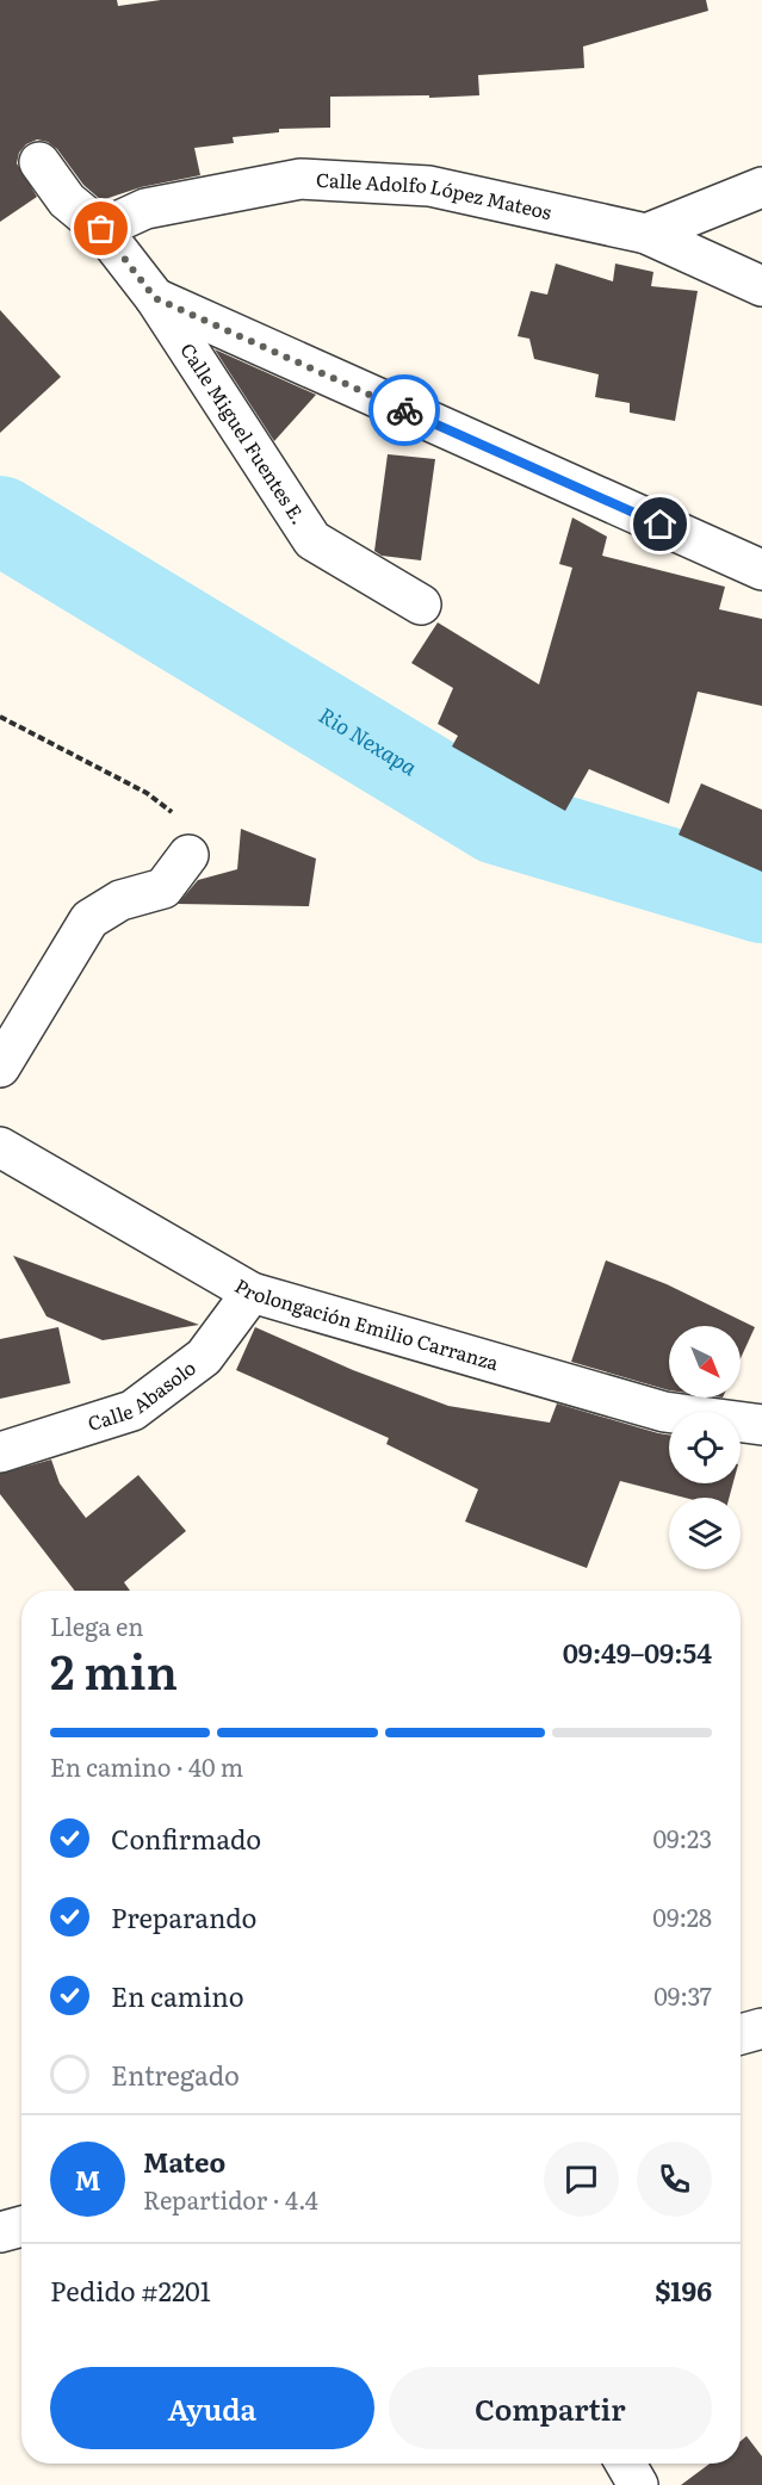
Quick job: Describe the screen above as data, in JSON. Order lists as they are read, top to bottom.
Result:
{
  "streets": {
    "street": [
      "Calle Adolfo López Mateos",
      "Calle Miguel Fuentes E.",
      "Prolongación Emilio Carranza",
      "Calle Abasolo"
    ]
  },
  "crossings": [
    ["Calle Adolfo López Mateos", "Calle Miguel Fuentes E."],
    ["Prolongación Emilio Carranza", "Calle Abasolo"]
  ],
  "water": ["Rio Nexapa"],
  "north": "bottom right",
  "page": {
    "heading": ["2 min", "Llega en", "09:49–09:54"],
    "panel": [
      "Mateo",
      "Repartidor · 4.4",
      "Pedido #2201",
      "$196"
    ],
    "bar": "En camino · 40 m",
    "list": [
      ["Confirmado", "09:23"],
      ["Preparando", "09:28"],
      ["En camino", "09:37"],
      "Entregado"
    ],
    "round": "M",
    "buttons": ["Ayuda", "Compartir"]
  }
}
